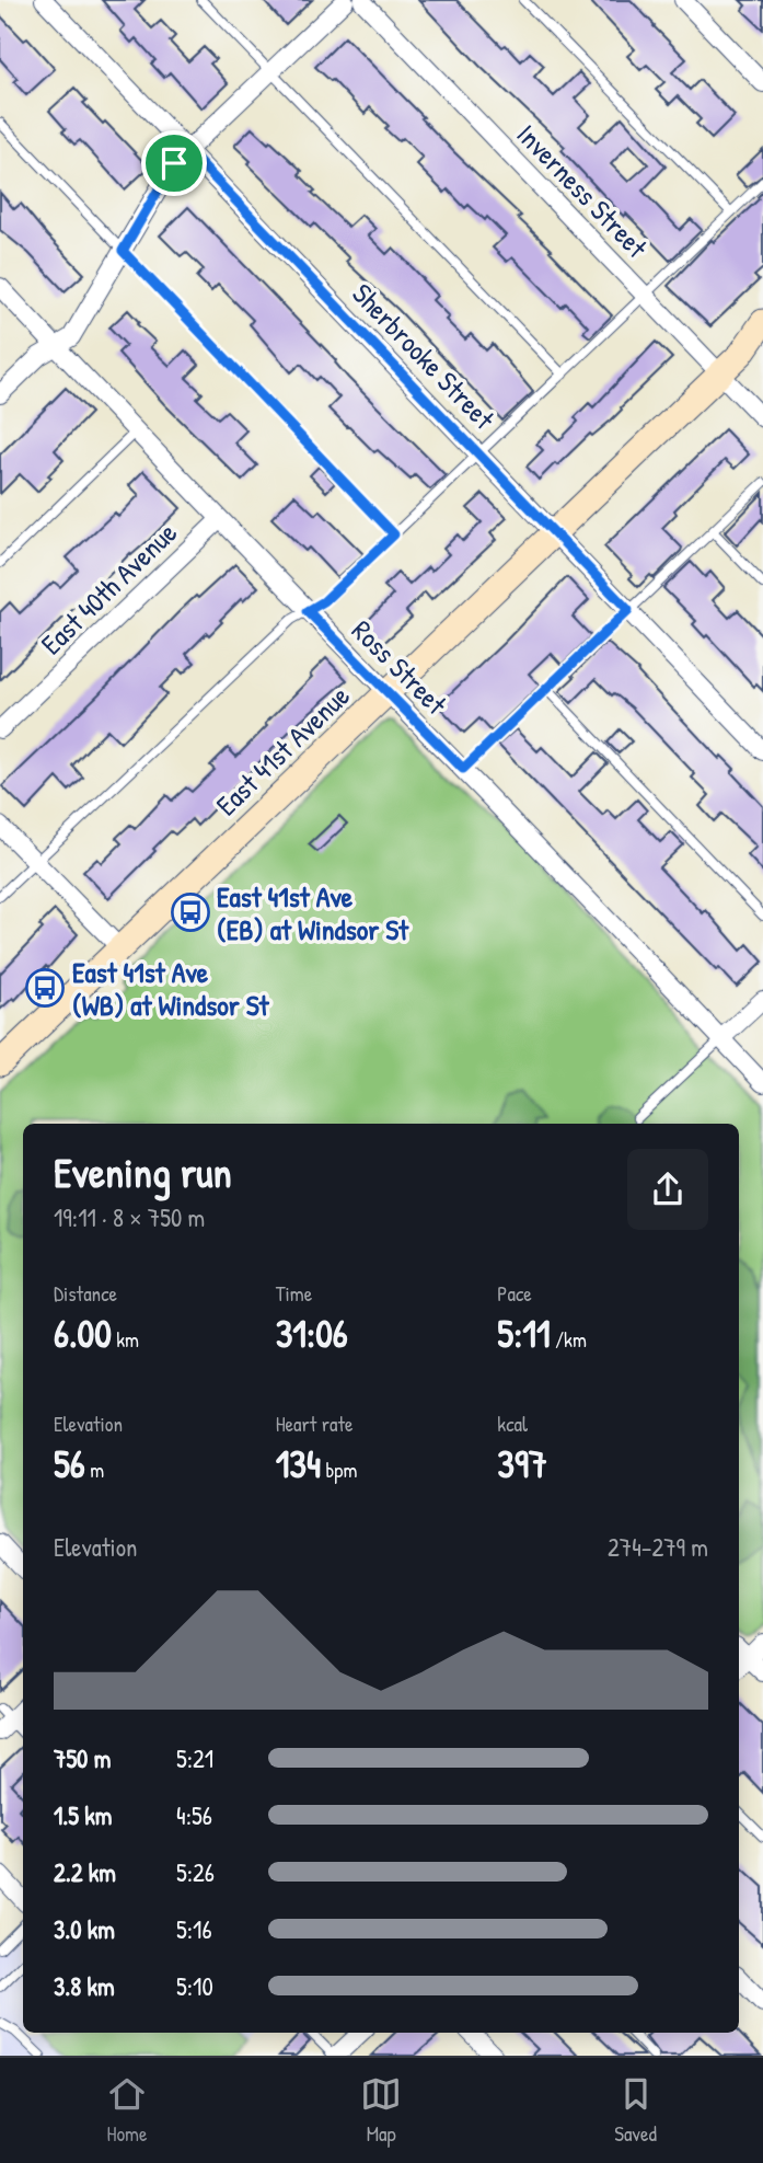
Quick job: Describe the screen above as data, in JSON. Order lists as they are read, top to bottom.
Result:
{
  "streets": {
    "main road": ["East 41st Avenue"],
    "street": [
      "Inverness Street",
      "Sherbrooke Street",
      "East 40th Avenue",
      "Ross Street"
    ]
  },
  "crossings": [
    ["Inverness Street", "East 41st Avenue"],
    ["Sherbrooke Street", "East 41st Avenue"],
    ["East 40th Avenue", "Ross Street"],
    ["Ross Street", "East 41st Avenue"]
  ],
  "places": {
    "bus stop": ["East 41st Ave (EB) at Windsor St", "East 41st Ave (WB) at Windsor St"]
  },
  "page": {
    "heading": ["Evening run", "19:11 · 8 × 750 m"],
    "stats": [
      ["Distance", "6.00 km"],
      ["Time", "31:06"],
      ["Pace", "5:11 /km"],
      ["Elevation", "56 m"],
      ["Heart rate", "134 bpm"],
      ["kcal", "397"]
    ],
    "chart": ["Elevation", "274–279 m"],
    "list": [
      {
        "name": "750 m",
        "note": "5:21"
      },
      {
        "name": "1.5 km",
        "note": "4:56"
      },
      {
        "name": "2.2 km",
        "note": "5:26"
      },
      {
        "name": "3.0 km",
        "note": "5:16"
      },
      {
        "name": "3.8 km",
        "note": "5:10"
      }
    ],
    "tabs": ["Home", "Map", "Saved"]
  }
}
